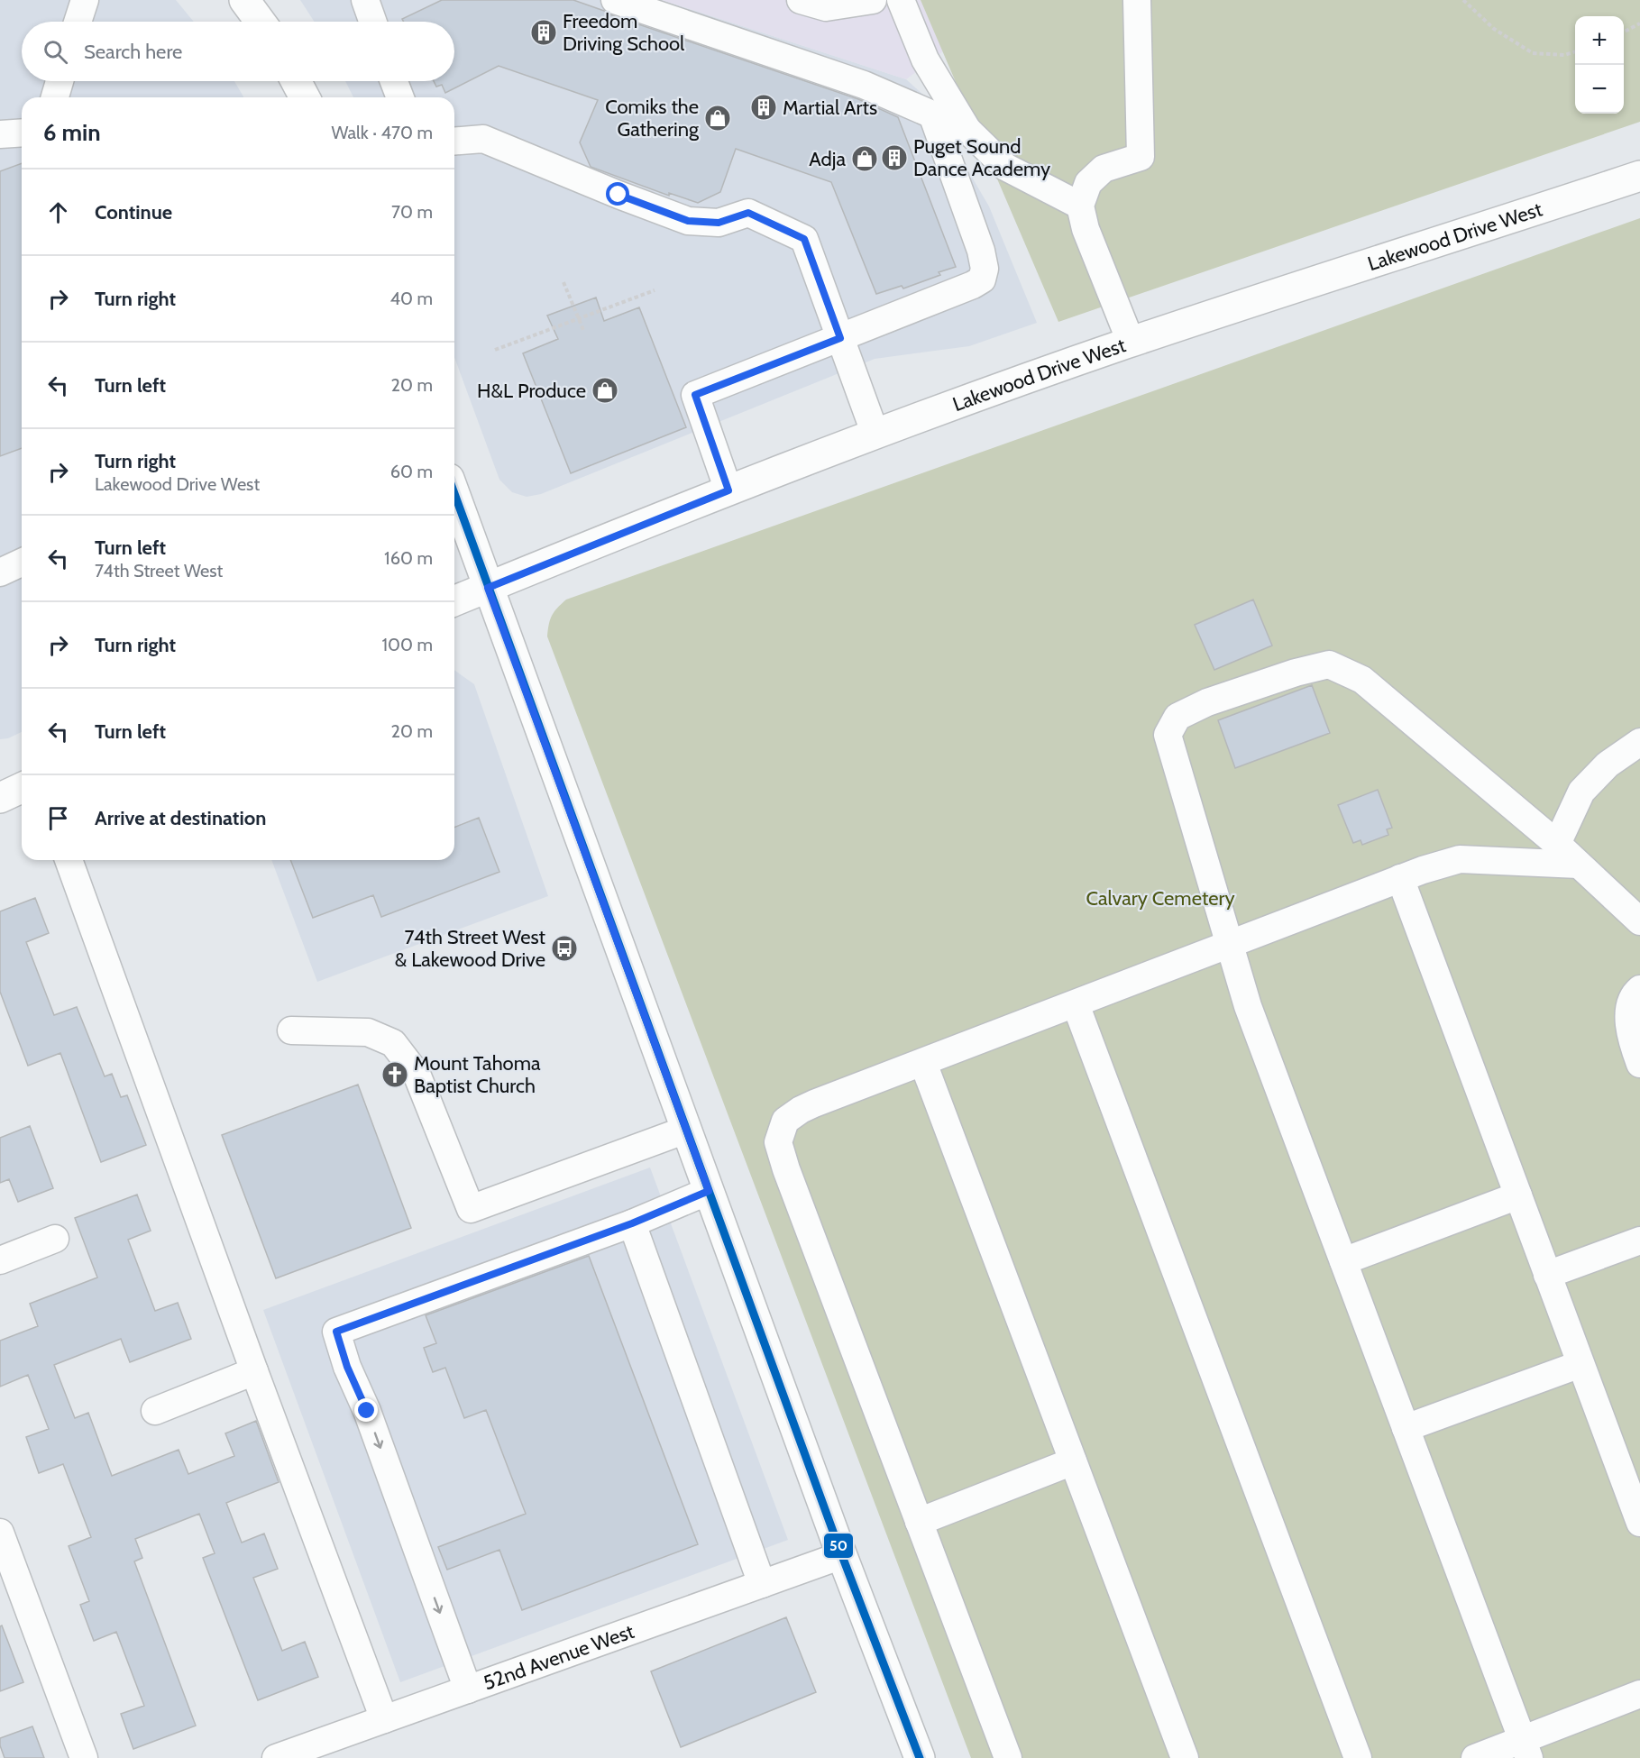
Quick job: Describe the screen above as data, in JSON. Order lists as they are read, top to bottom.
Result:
{
  "streets": {
    "main road": ["Lakewood Drive West"],
    "street": ["52nd Avenue West"]
  },
  "parks": ["Calvary Cemetery"],
  "places": {
    "building": ["Freedom Driving School", "Martial Arts", "Puget Sound Dance Academy"],
    "shop": ["Comiks the Gathering", "Adja", "H&L Produce"],
    "bus stop": ["74th Street West & Lakewood Drive"],
    "church": ["Mount Tahoma Baptist Church"]
  },
  "lines": ["transit line 50"],
  "page": {
    "map_buttons": ["+", "−"],
    "search": "Search here",
    "heading": ["6 min", "Walk · 470 m"],
    "list": [
      ["Continue", "70 m"],
      ["Turn right", "40 m"],
      ["Turn left", "20 m"],
      ["Turn right", "Lakewood Drive West", "60 m"],
      ["Turn left", "74th Street West", "160 m"],
      ["Turn right", "100 m"],
      ["Turn left", "20 m"],
      "Arrive at destination"
    ]
  }
}
